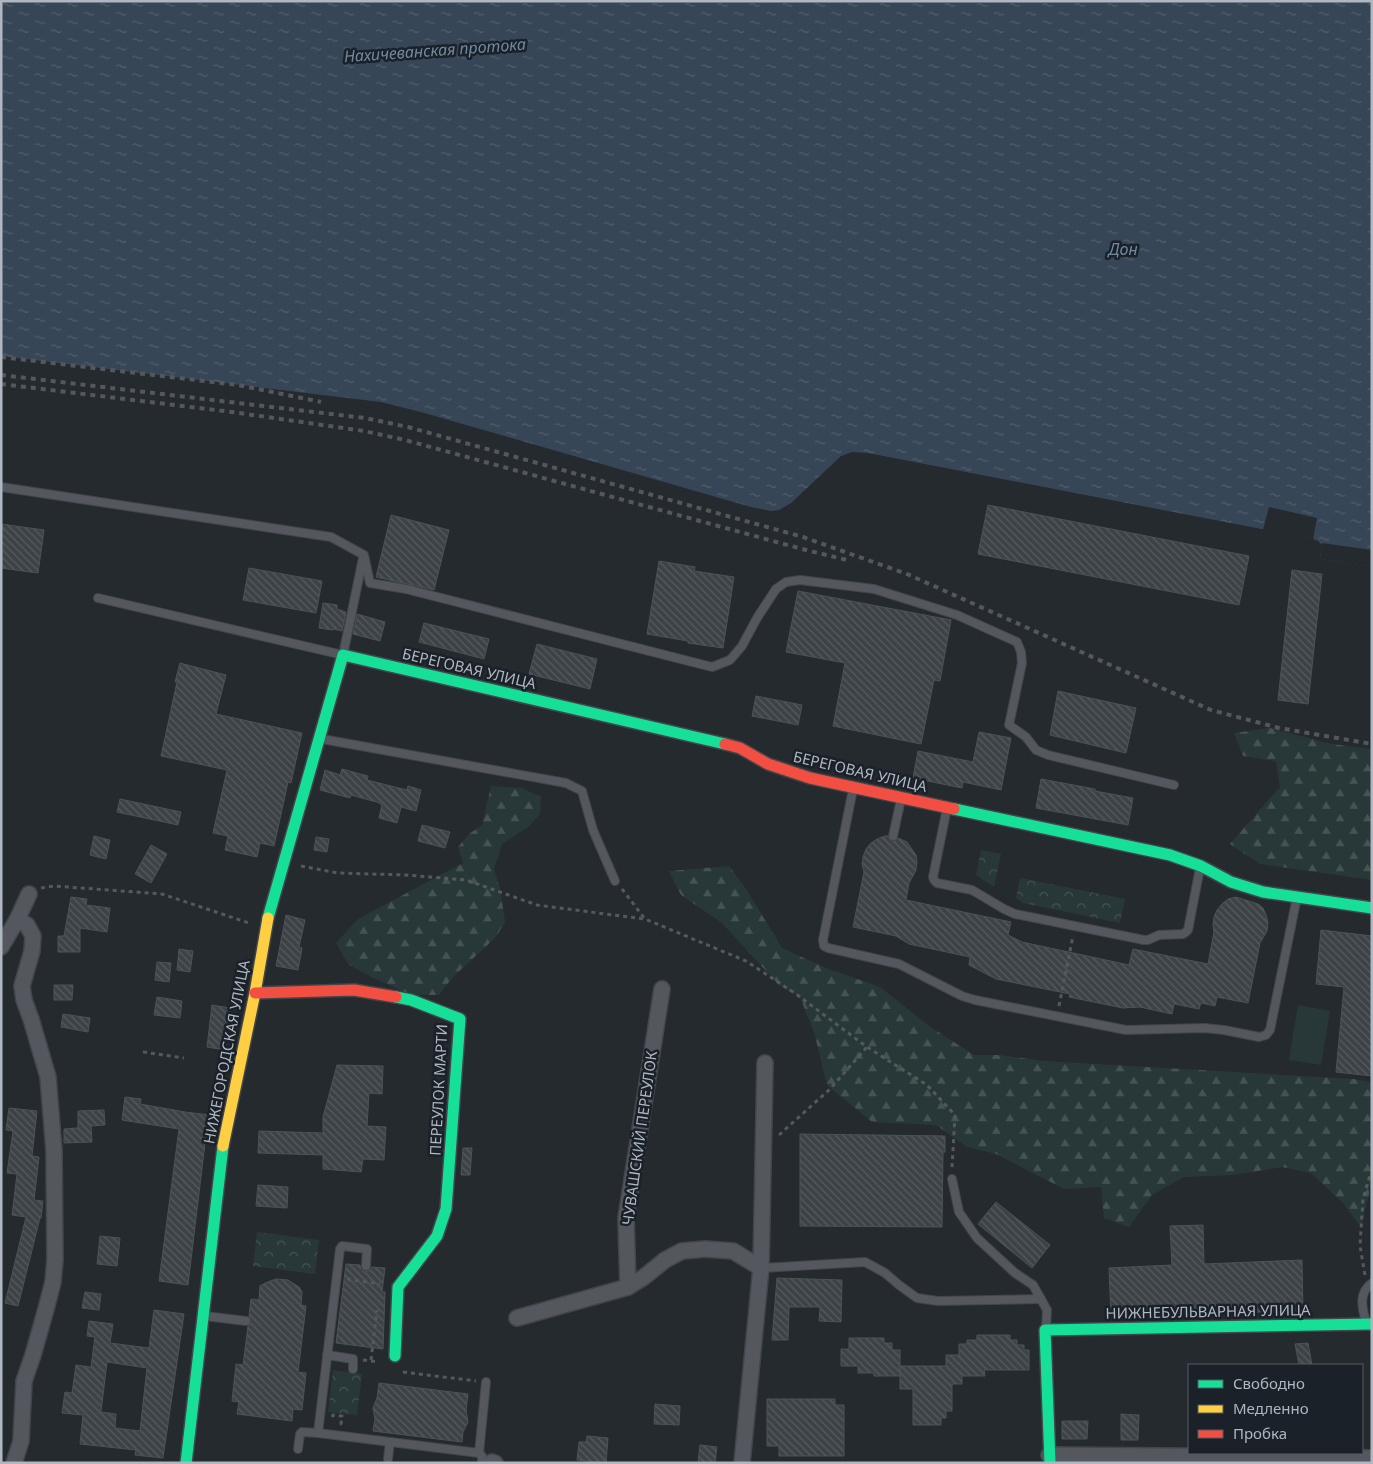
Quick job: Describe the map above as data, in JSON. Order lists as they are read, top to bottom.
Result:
{
  "streets": {
    "street": [
      "БЕРЕГОВАЯ УЛИЦА",
      "НИЖЕГОРОДСКАЯ УЛИЦА",
      "ПЕРЕУЛОК МАРТИ",
      "ЧУВАШСКИЙ ПЕРЕУЛОК",
      "НИЖНЕБУЛЬВАРНАЯ УЛИЦА"
    ]
  },
  "crossings": [
    ["БЕРЕГОВАЯ УЛИЦА", "НИЖЕГОРОДСКАЯ УЛИЦА"],
    ["НИЖЕГОРОДСКАЯ УЛИЦА", "ПЕРЕУЛОК МАРТИ"]
  ],
  "water": ["Нахичеванская протока", "Дон"],
  "legend": ["Свободно", "Медленно", "Пробка"]
}
